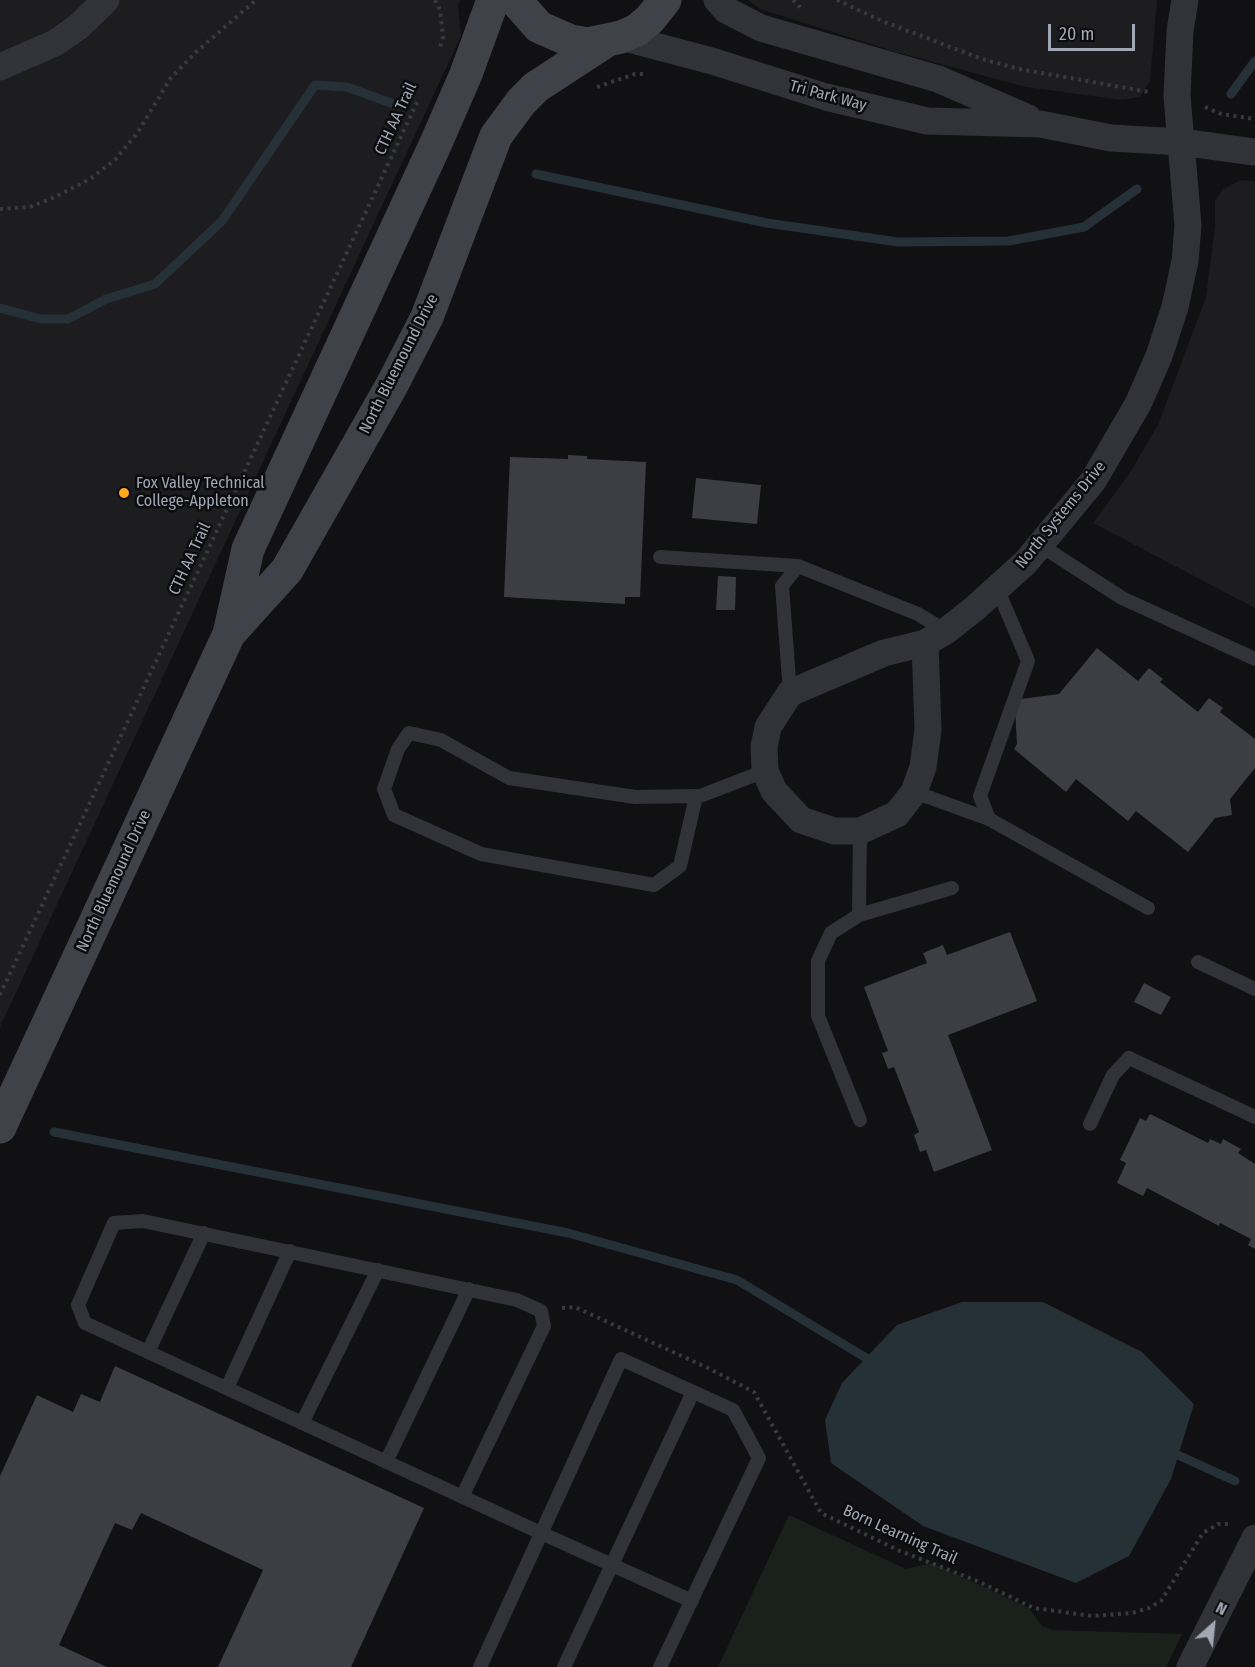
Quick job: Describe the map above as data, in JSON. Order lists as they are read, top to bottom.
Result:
{
  "streets": {
    "main road": ["North Bluemound Drive"],
    "street": ["Tri Park Way", "North Systems Drive"],
    "path": ["CTH AA Trail", "Born Learning Trail"]
  },
  "crossings": [
    ["Tri Park Way", "North Bluemound Drive"],
    ["Tri Park Way", "North Systems Drive"]
  ],
  "places": ["Fox Valley Technical College-Appleton"],
  "scale_bar": "20 m",
  "north": "top right"
}
